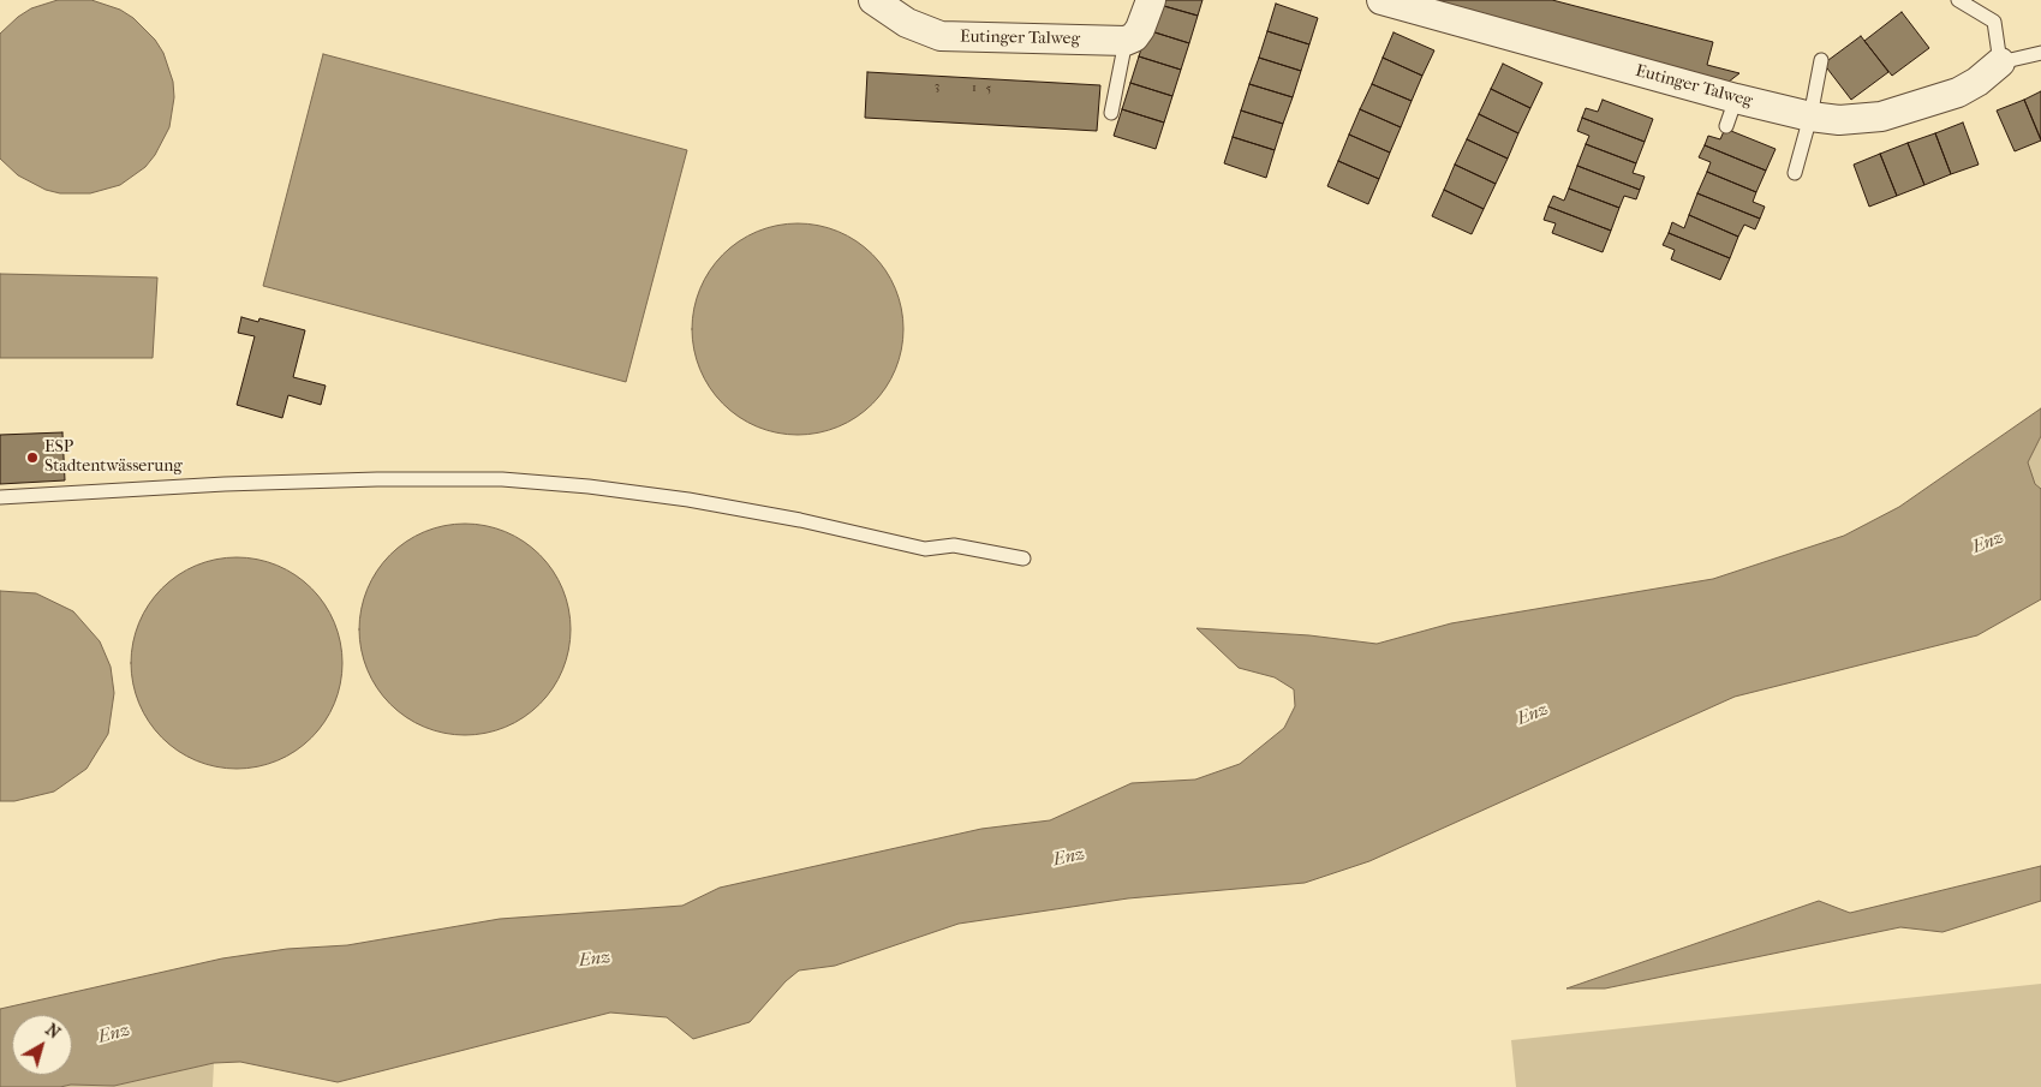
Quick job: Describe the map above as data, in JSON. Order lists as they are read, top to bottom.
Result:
{
  "streets": {
    "street": ["Eutinger Talweg"]
  },
  "water": ["Enz"],
  "places": ["ESP Stadtentwässerung"],
  "house_numbers": ["3", "1", "5"],
  "north": "top right"
}
